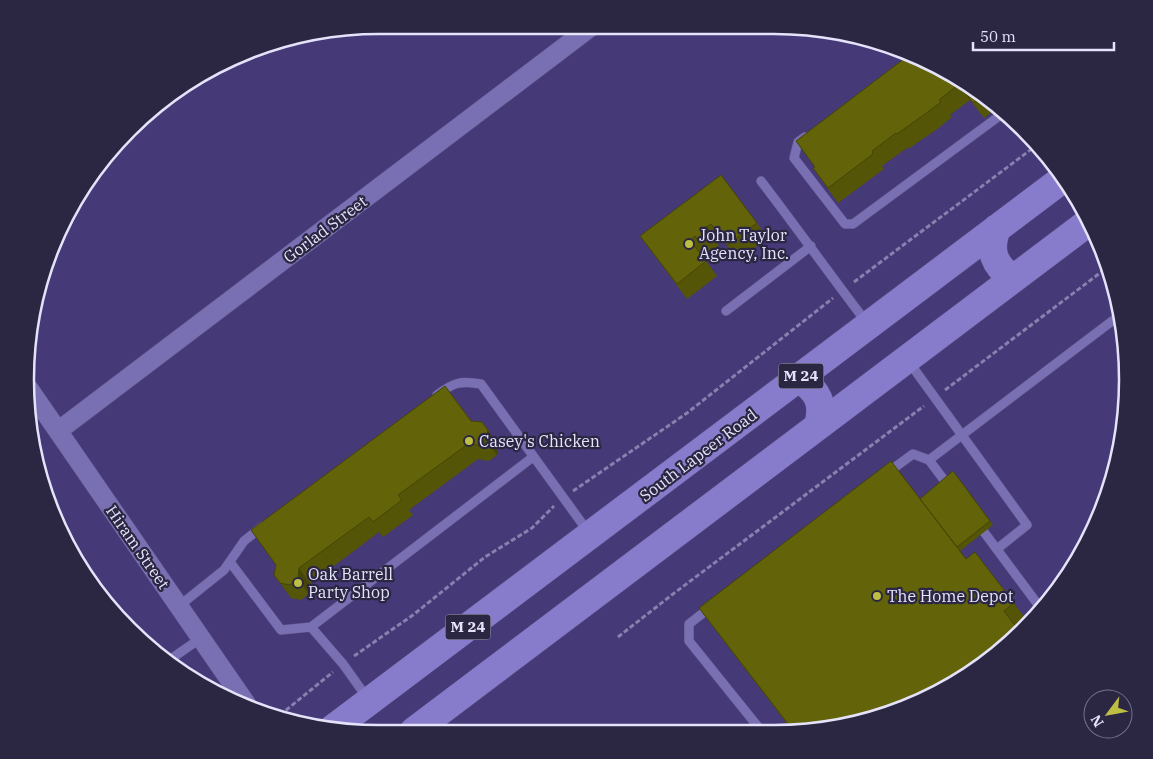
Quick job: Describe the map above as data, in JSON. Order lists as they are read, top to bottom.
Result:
{
  "streets": {
    "main road": ["M 24", "South Lapeer Road"],
    "street": ["Gorlad Street", "Hiram Street"]
  },
  "crossings": [
    ["Gorlad Street", "Hiram Street"]
  ],
  "places": [
    "John Taylor Agency, Inc.",
    "Casey's Chicken",
    "Oak Barrell Party Shop",
    "The Home Depot"
  ],
  "scale_bar": "50 m",
  "north": "bottom left"
}
